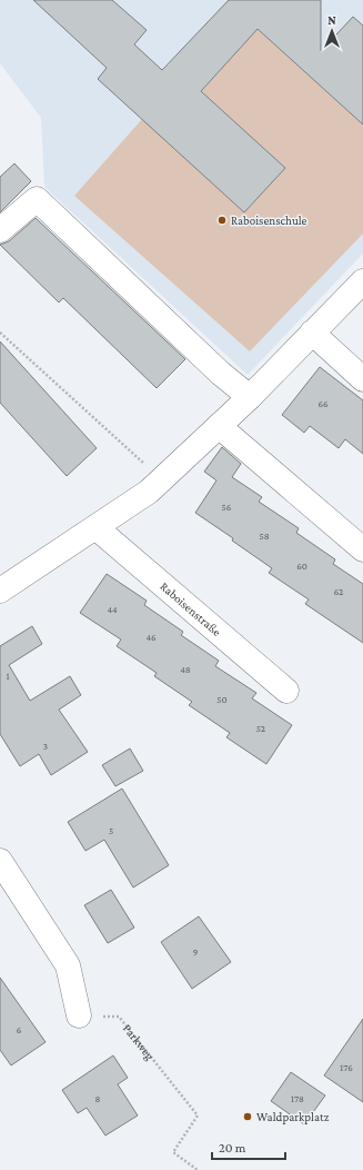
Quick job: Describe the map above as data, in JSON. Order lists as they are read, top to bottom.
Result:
{
  "streets": {
    "street": ["Raboisenstraße"],
    "path": ["Parkweg"]
  },
  "places": ["Raboisenschule", "Waldparkplatz"],
  "house_numbers": [
    "66",
    "56",
    "58",
    "60",
    "62",
    "44",
    "46",
    "48",
    "1",
    "50",
    "52",
    "3",
    "5",
    "9",
    "6",
    "176",
    "8",
    "178"
  ],
  "scale_bar": "20 m",
  "north": "top"
}
